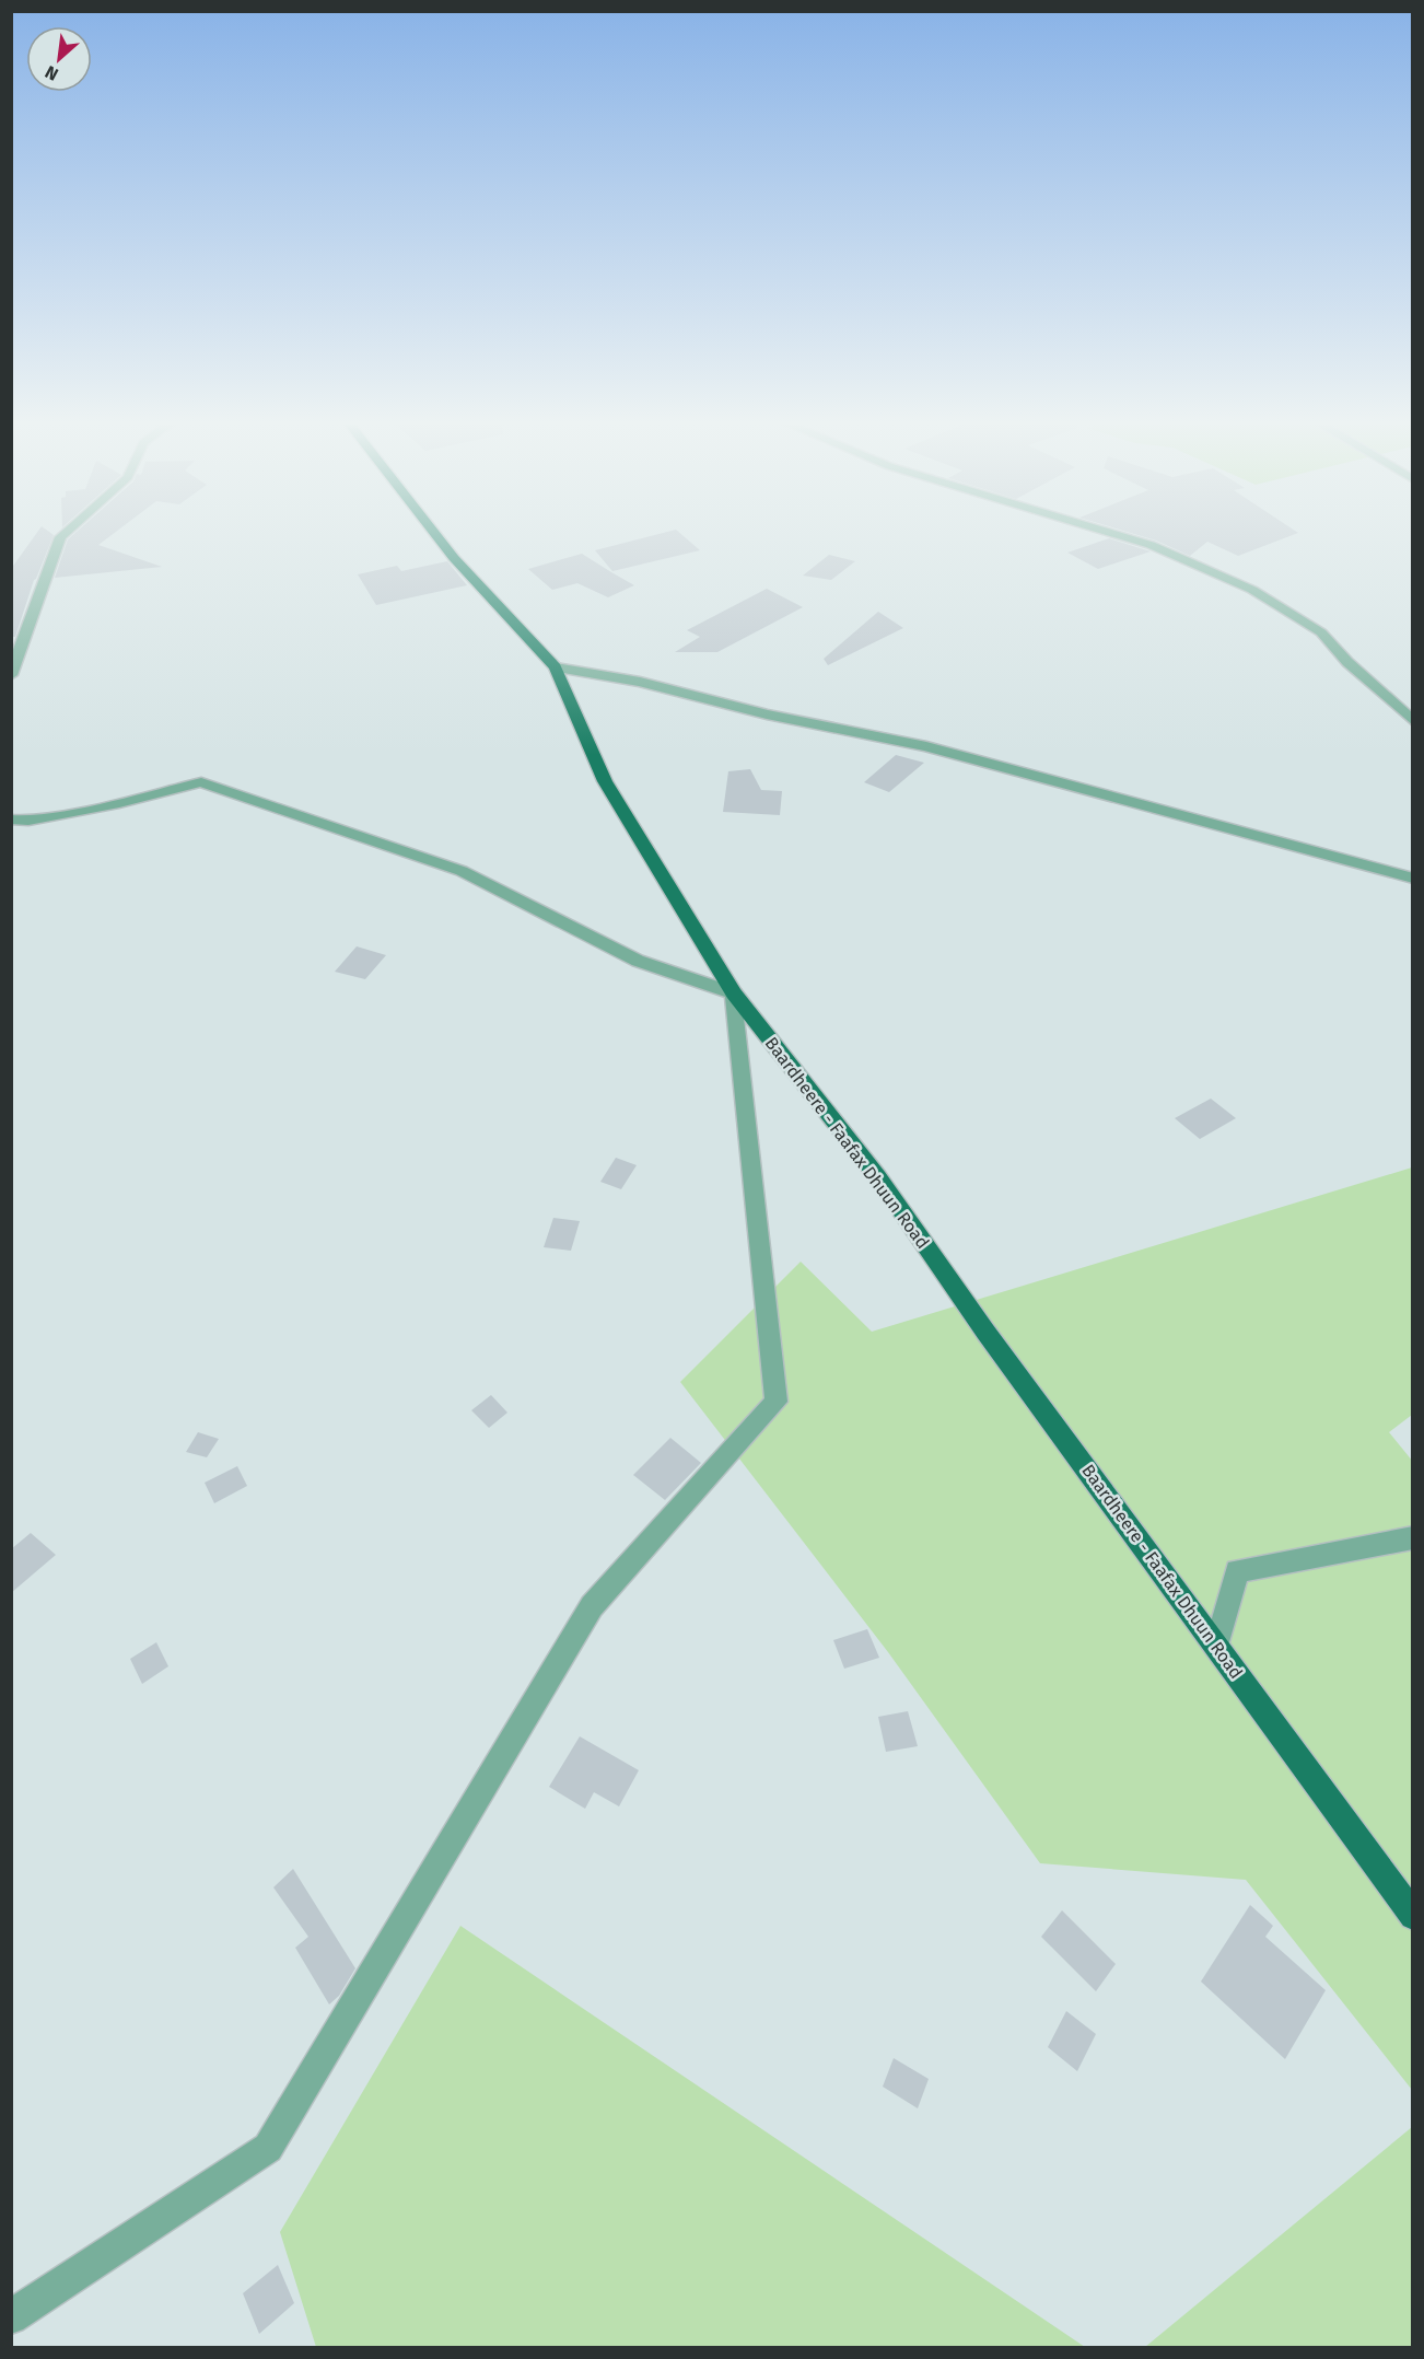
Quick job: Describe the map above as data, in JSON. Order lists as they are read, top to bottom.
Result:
{
  "streets": {
    "main road": ["Baardheere - Faafax Dhuun Road"]
  },
  "north": "bottom left"
}
